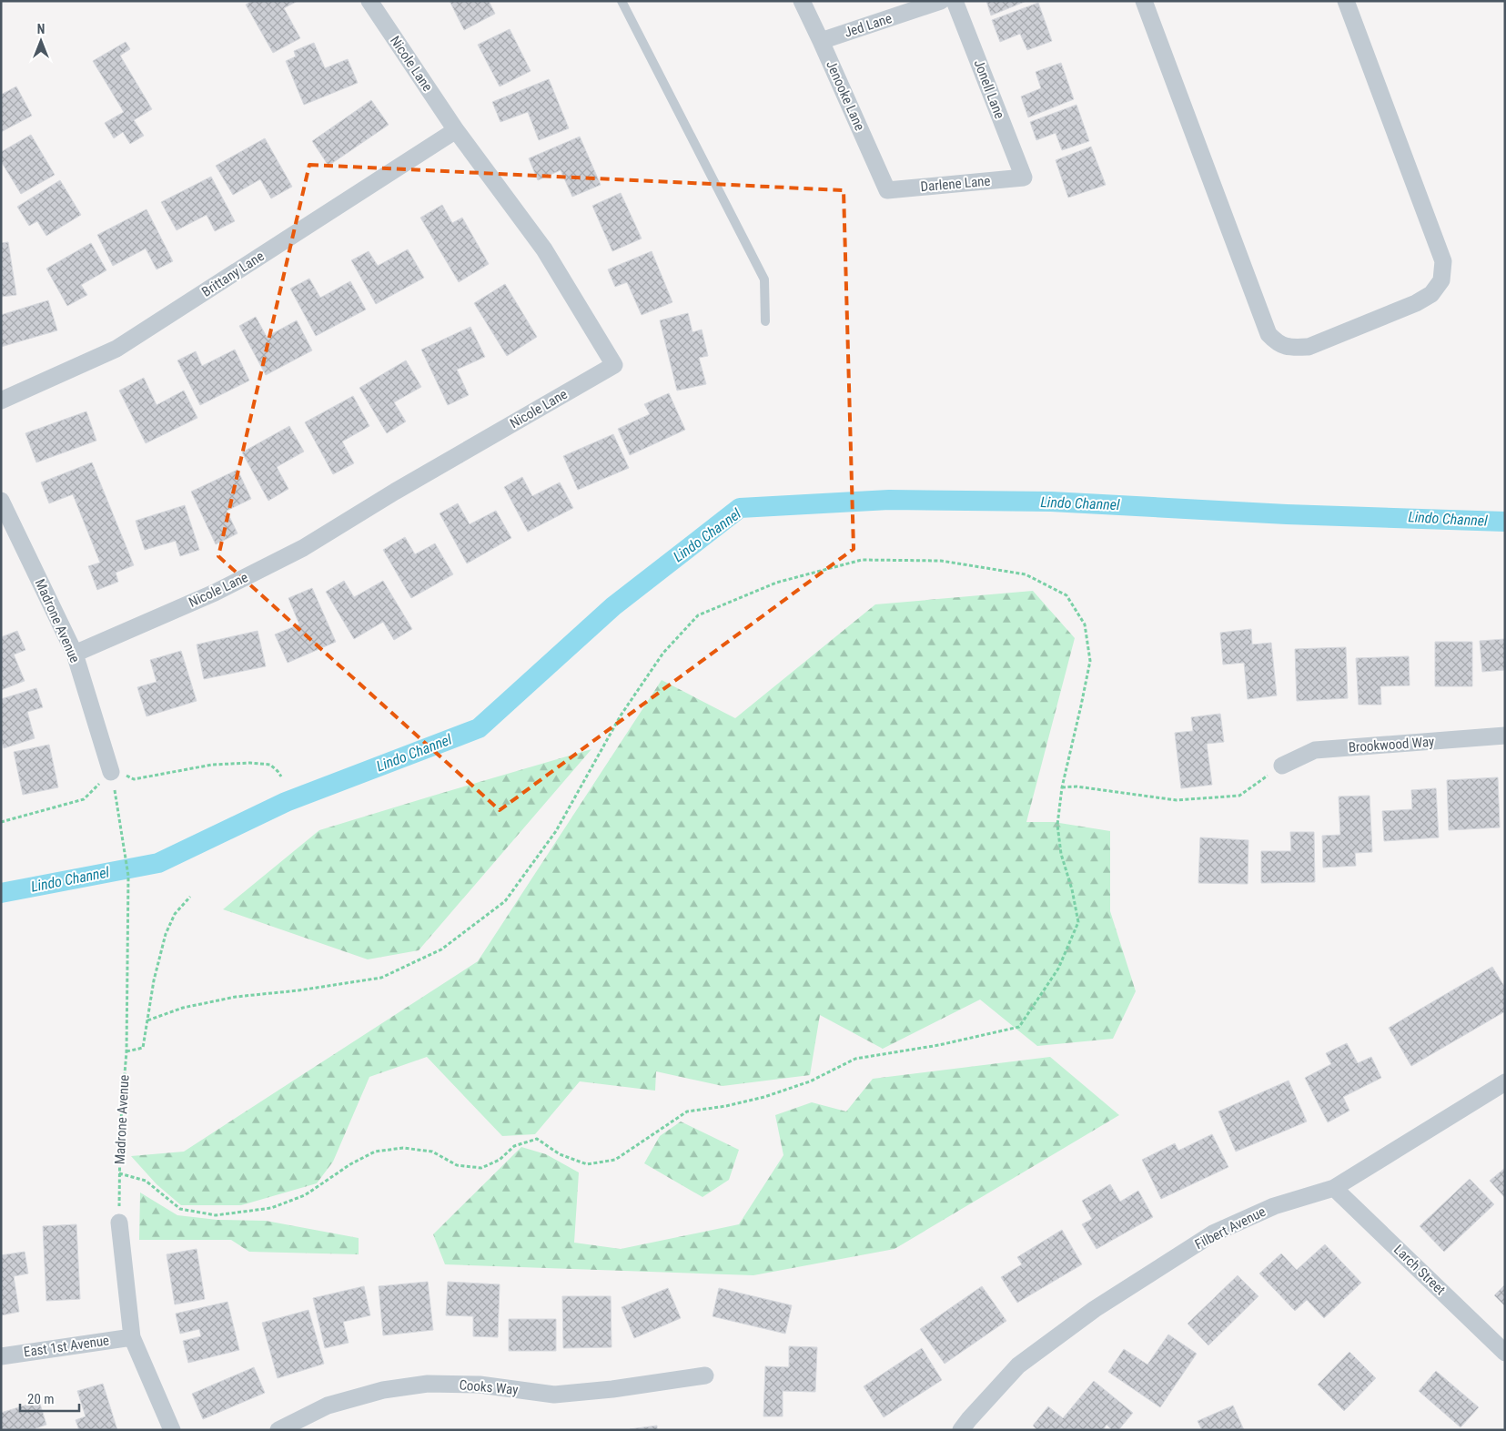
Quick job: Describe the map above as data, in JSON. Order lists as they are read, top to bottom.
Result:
{
  "streets": {
    "street": [
      "Jed Lane",
      "Nicole Lane",
      "Jonell Lane",
      "Jenooke Lane",
      "Darlene Lane",
      "Brittany Lane",
      "Madrone Avenue",
      "Brookwood Way",
      "Filbert Avenue",
      "Larch Street",
      "East 1st Avenue",
      "Cooks Way"
    ]
  },
  "crossings": [
    ["Jed Lane", "Jenooke Lane"],
    ["Nicole Lane", "Brittany Lane"],
    ["Nicole Lane", "Madrone Avenue"],
    ["Jonell Lane", "Darlene Lane"],
    ["Jenooke Lane", "Darlene Lane"],
    ["Filbert Avenue", "Larch Street"]
  ],
  "water": ["Lindo Channel"],
  "scale_bar": "20 m",
  "north": "top"
}
